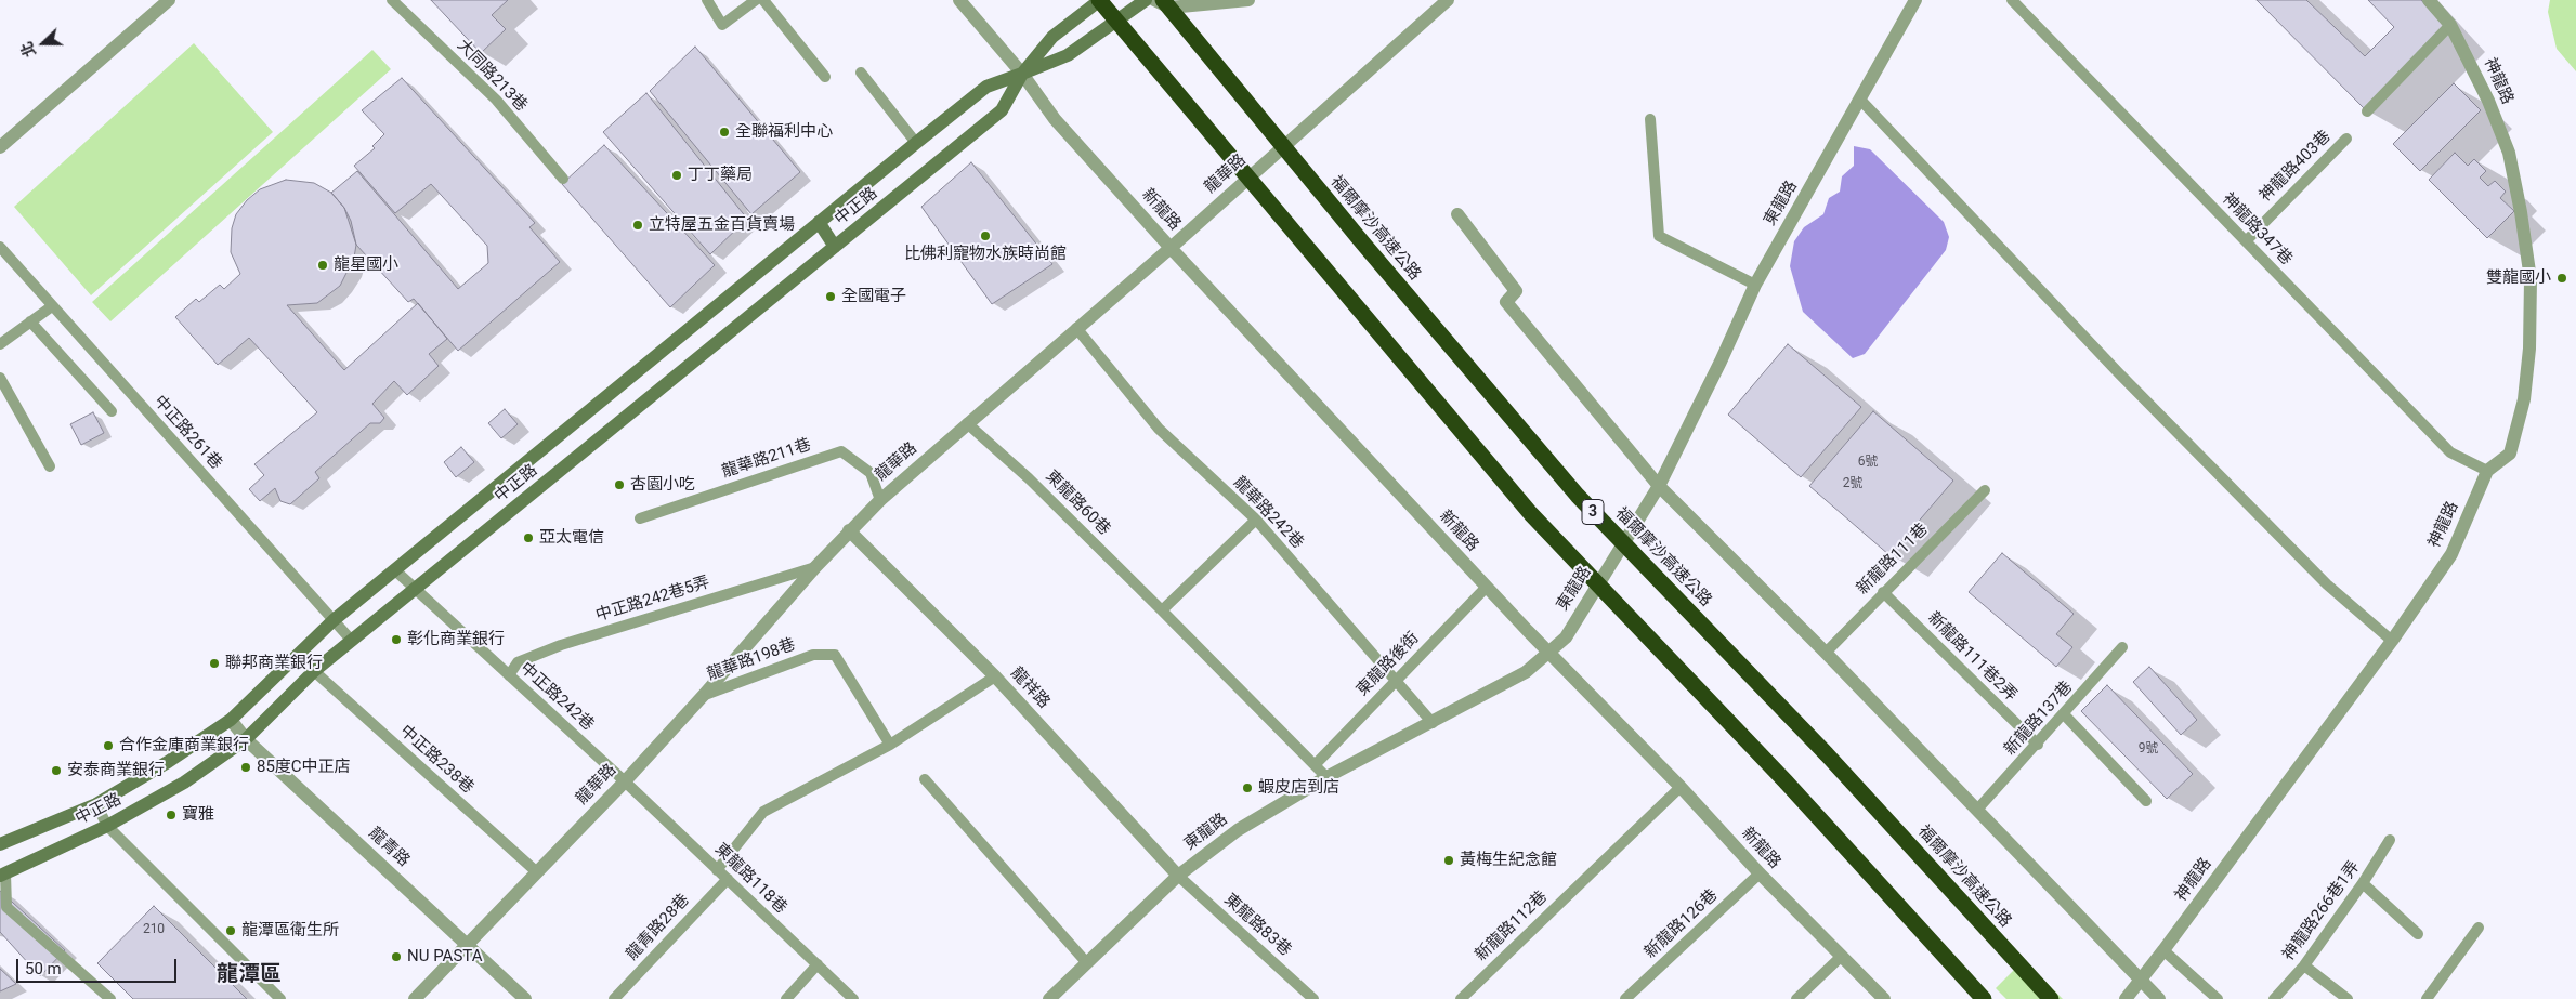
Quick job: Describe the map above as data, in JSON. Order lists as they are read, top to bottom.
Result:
{
  "streets": {
    "highway": ["福爾摩沙高速公路", "3"],
    "main road": ["中正路"],
    "street": [
      "神龍路",
      "龍華路",
      "東龍路",
      "新龍路",
      "龍祥路",
      "龍青路"
    ],
    "lane": [
      "大同路213巷",
      "神龍路403巷",
      "神龍路347巷",
      "中正路261巷",
      "龍華路211巷",
      "東龍路60巷",
      "龍華路242巷",
      "新龍路111巷",
      "中正路242巷5弄",
      "新龍路111巷2弄",
      "龍華路198巷",
      "東龍路後街",
      "中正路242巷",
      "新龍路137巷",
      "中正路238巷",
      "東龍路118巷",
      "神龍路266巷1弄",
      "新龍路126巷",
      "東龍路83巷",
      "新龍路112巷",
      "龍青路28巷"
    ]
  },
  "crossings": [
    ["神龍路", "神龍路347巷"],
    ["神龍路403巷", "神龍路347巷"],
    ["龍華路", "新龍路"],
    ["龍華路", "龍華路211巷"],
    ["龍華路", "東龍路60巷"],
    ["龍華路", "龍華路242巷"],
    ["龍華路", "中正路242巷5弄"],
    ["龍華路", "龍華路198巷"],
    ["龍華路", "龍祥路"],
    ["龍華路", "中正路242巷"],
    ["龍華路", "中正路238巷"],
    ["龍華路", "龍青路"],
    ["龍華路", "東龍路118巷"],
    ["東龍路", "新龍路"],
    ["東龍路", "東龍路60巷"],
    ["東龍路", "龍華路242巷"],
    ["東龍路", "龍祥路"],
    ["東龍路", "東龍路83巷"],
    ["中正路", "新龍路"],
    ["中正路", "中正路261巷"],
    ["中正路", "中正路242巷"],
    ["中正路", "中正路238巷"],
    ["中正路", "龍青路"],
    ["新龍路", "東龍路後街"],
    ["新龍路", "新龍路126巷"],
    ["新龍路", "新龍路112巷"],
    ["東龍路60巷", "東龍路後街"],
    ["龍華路242巷", "東龍路後街"],
    ["新龍路111巷", "新龍路111巷2弄"],
    ["中正路242巷5弄", "中正路242巷"],
    ["新龍路111巷2弄", "新龍路137巷"],
    ["龍祥路", "東龍路83巷"],
    ["中正路242巷", "東龍路118巷"],
    ["東龍路118巷", "龍青路28巷"]
  ],
  "districts": ["龍潭區"],
  "places": [
    "全聯福利中心",
    "丁丁藥局",
    "立特屋五金百貨賣場",
    "比佛利寵物水族時尚館",
    "龍星國小",
    "雙龍國小",
    "全國電子",
    "杏園小吃",
    "亞太電信",
    "彰化商業銀行",
    "聯邦商業銀行",
    "合作金庫商業銀行",
    "85度C中正店",
    "安泰商業銀行",
    "蝦皮店到店",
    "寶雅",
    "黃梅生紀念館",
    "龍潭區衛生所",
    "NU PASTA"
  ],
  "house_numbers": [
    "6號",
    "2號",
    "9號",
    "210"
  ],
  "scale_bar": "50 m",
  "north": "left"
}
